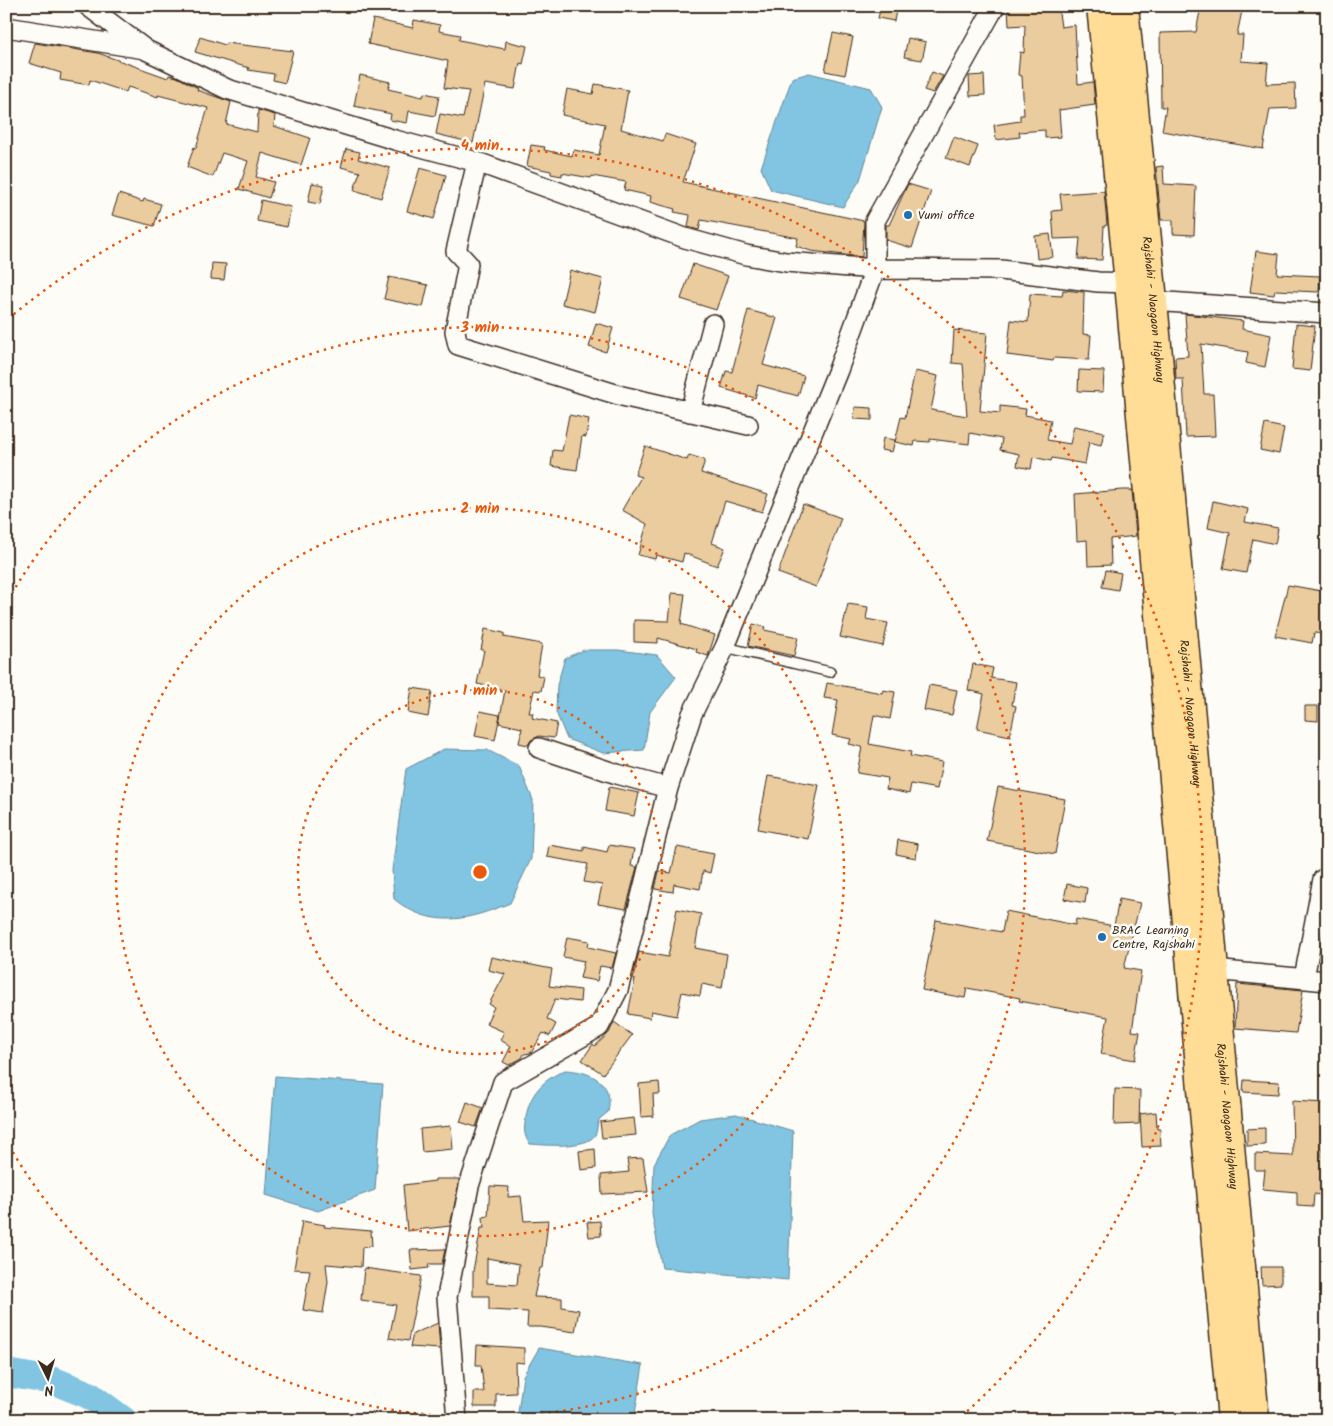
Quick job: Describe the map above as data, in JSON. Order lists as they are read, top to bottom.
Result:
{
  "streets": {
    "main road": ["Rajshahi - Naogaon Highway"]
  },
  "places": ["Vumi office", "BRAC Learning Centre, Rajshahi"],
  "north": "bottom",
  "rings": [
    "4 min",
    "3 min",
    "2 min",
    "1 min"
  ]
}
